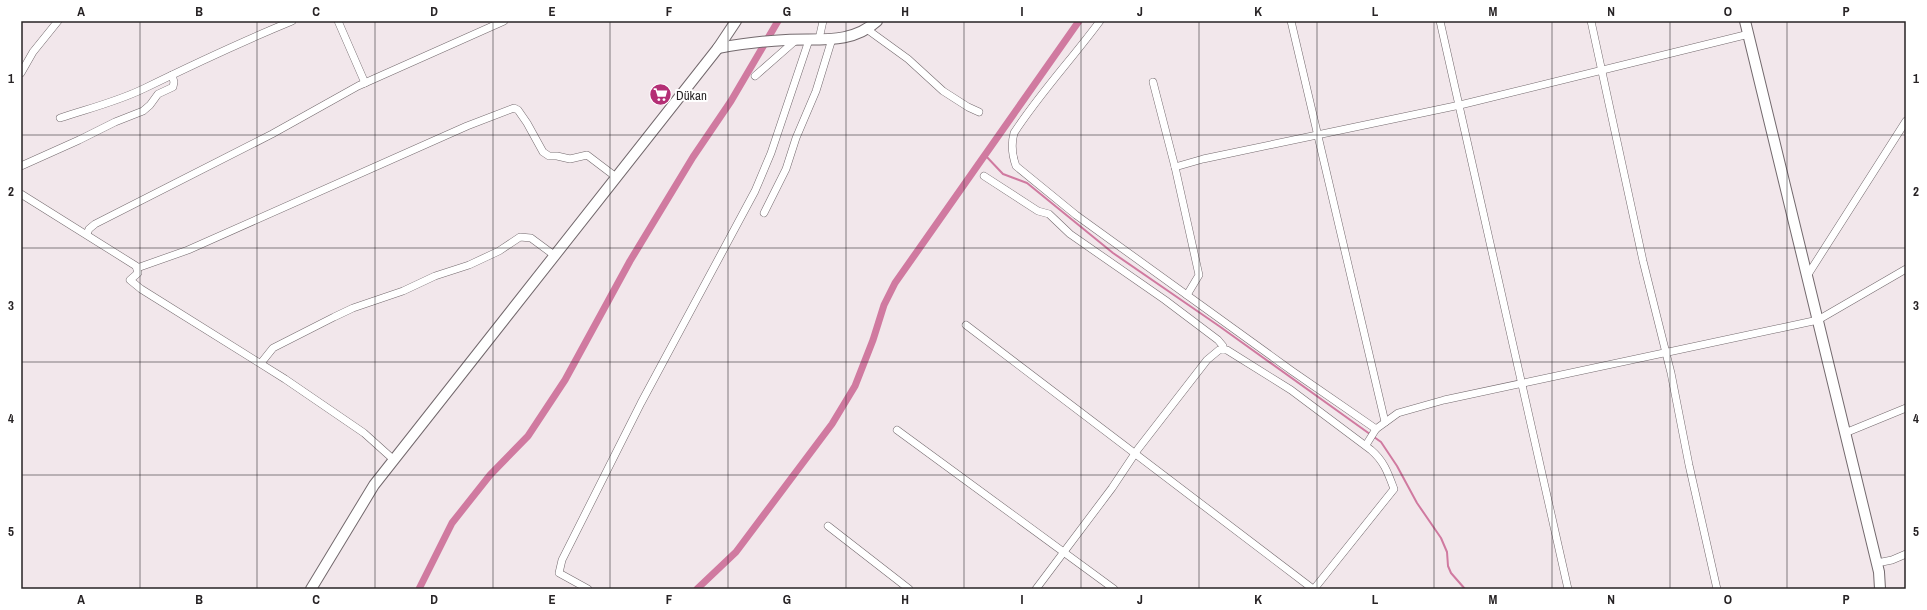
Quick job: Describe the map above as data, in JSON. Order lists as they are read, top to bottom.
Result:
{
  "places": {
    "supermarket": ["Dükan"]
  },
  "grid": {
    "columns": [
      "A",
      "B",
      "C",
      "D",
      "E",
      "F",
      "G",
      "H",
      "I",
      "J",
      "K",
      "L",
      "M",
      "N",
      "O",
      "P"
    ],
    "rows": [
      "1",
      "2",
      "3",
      "4",
      "5"
    ]
  }
}
